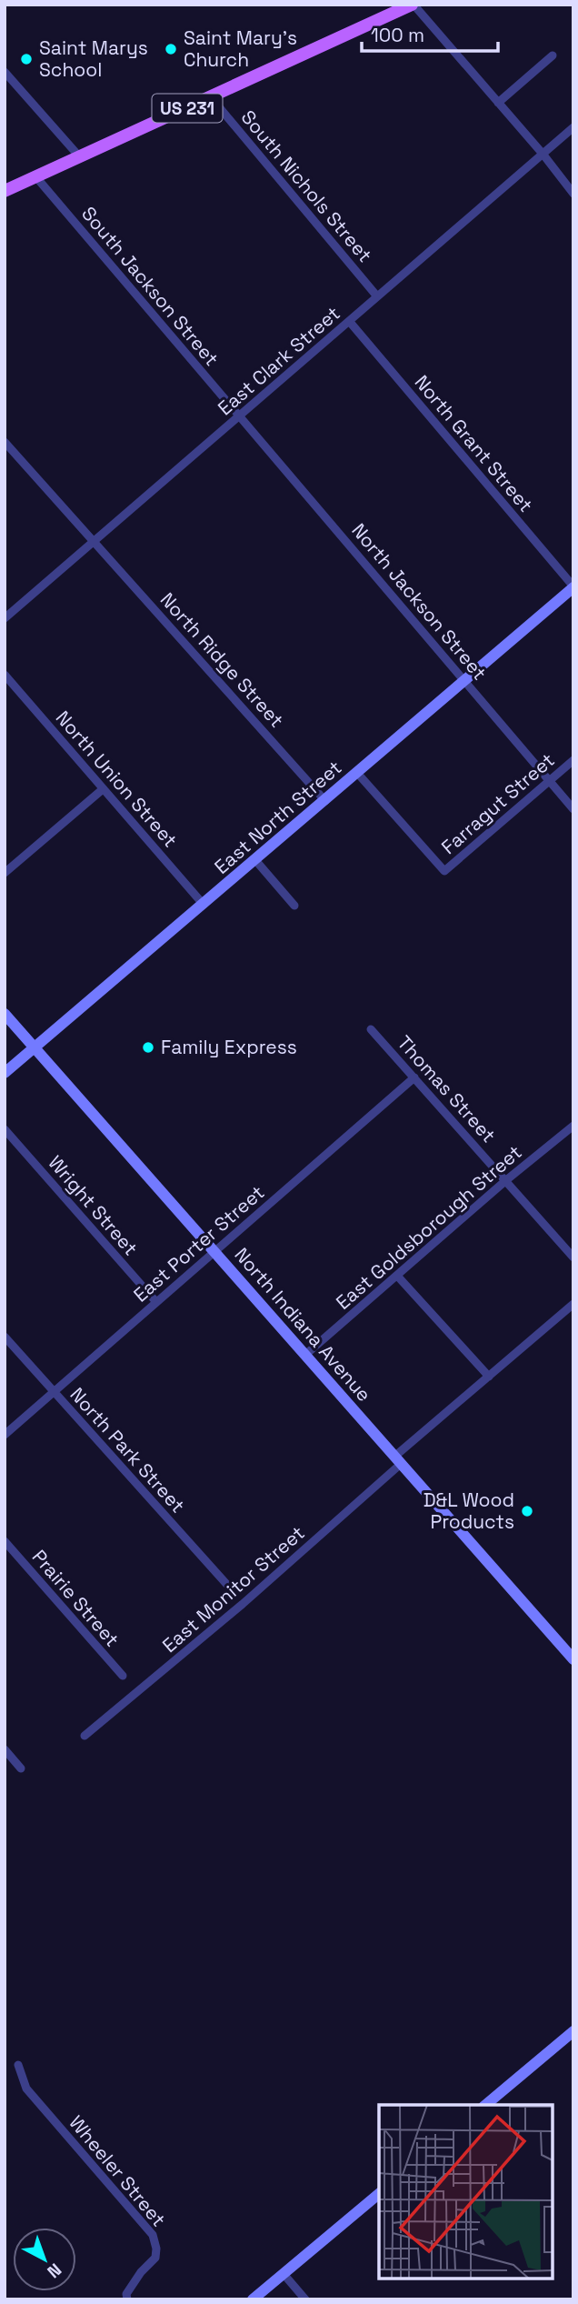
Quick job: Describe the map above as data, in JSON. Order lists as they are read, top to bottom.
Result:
{
  "streets": {
    "main road": ["US 231"],
    "street": [
      "South Nichols Street",
      "South Jackson Street",
      "East Clark Street",
      "North Grant Street",
      "North Jackson Street",
      "North Ridge Street",
      "North Union Street",
      "Farragut Street",
      "East North Street",
      "Thomas Street",
      "Wright Street",
      "East Goldsborough Street",
      "East Porter Street",
      "North Indiana Avenue",
      "North Park Street",
      "East Monitor Street",
      "Prairie Street",
      "Wheeler Street"
    ]
  },
  "crossings": [
    ["US 231", "South Nichols Street"],
    ["US 231", "South Jackson Street"],
    ["South Nichols Street", "East Clark Street"],
    ["South Jackson Street", "East Clark Street"],
    ["South Jackson Street", "North Jackson Street"],
    ["East Clark Street", "North Grant Street"],
    ["East Clark Street", "North Jackson Street"],
    ["East Clark Street", "North Ridge Street"],
    ["North Grant Street", "East North Street"],
    ["North Jackson Street", "Farragut Street"],
    ["North Jackson Street", "East North Street"],
    ["North Ridge Street", "East North Street"],
    ["North Union Street", "East North Street"],
    ["Farragut Street", "East North Street"],
    ["East North Street", "North Indiana Avenue"],
    ["Thomas Street", "East Goldsborough Street"],
    ["Thomas Street", "East Porter Street"],
    ["Wright Street", "East Porter Street"],
    ["East Goldsborough Street", "North Indiana Avenue"],
    ["East Porter Street", "North Indiana Avenue"],
    ["East Porter Street", "North Park Street"],
    ["North Indiana Avenue", "East Monitor Street"]
  ],
  "places": [
    "Saint Mary's Church",
    "Saint Marys School",
    "Family Express",
    "D&L Wood Products"
  ],
  "scale_bar": "100 m",
  "north": "bottom right"
}
